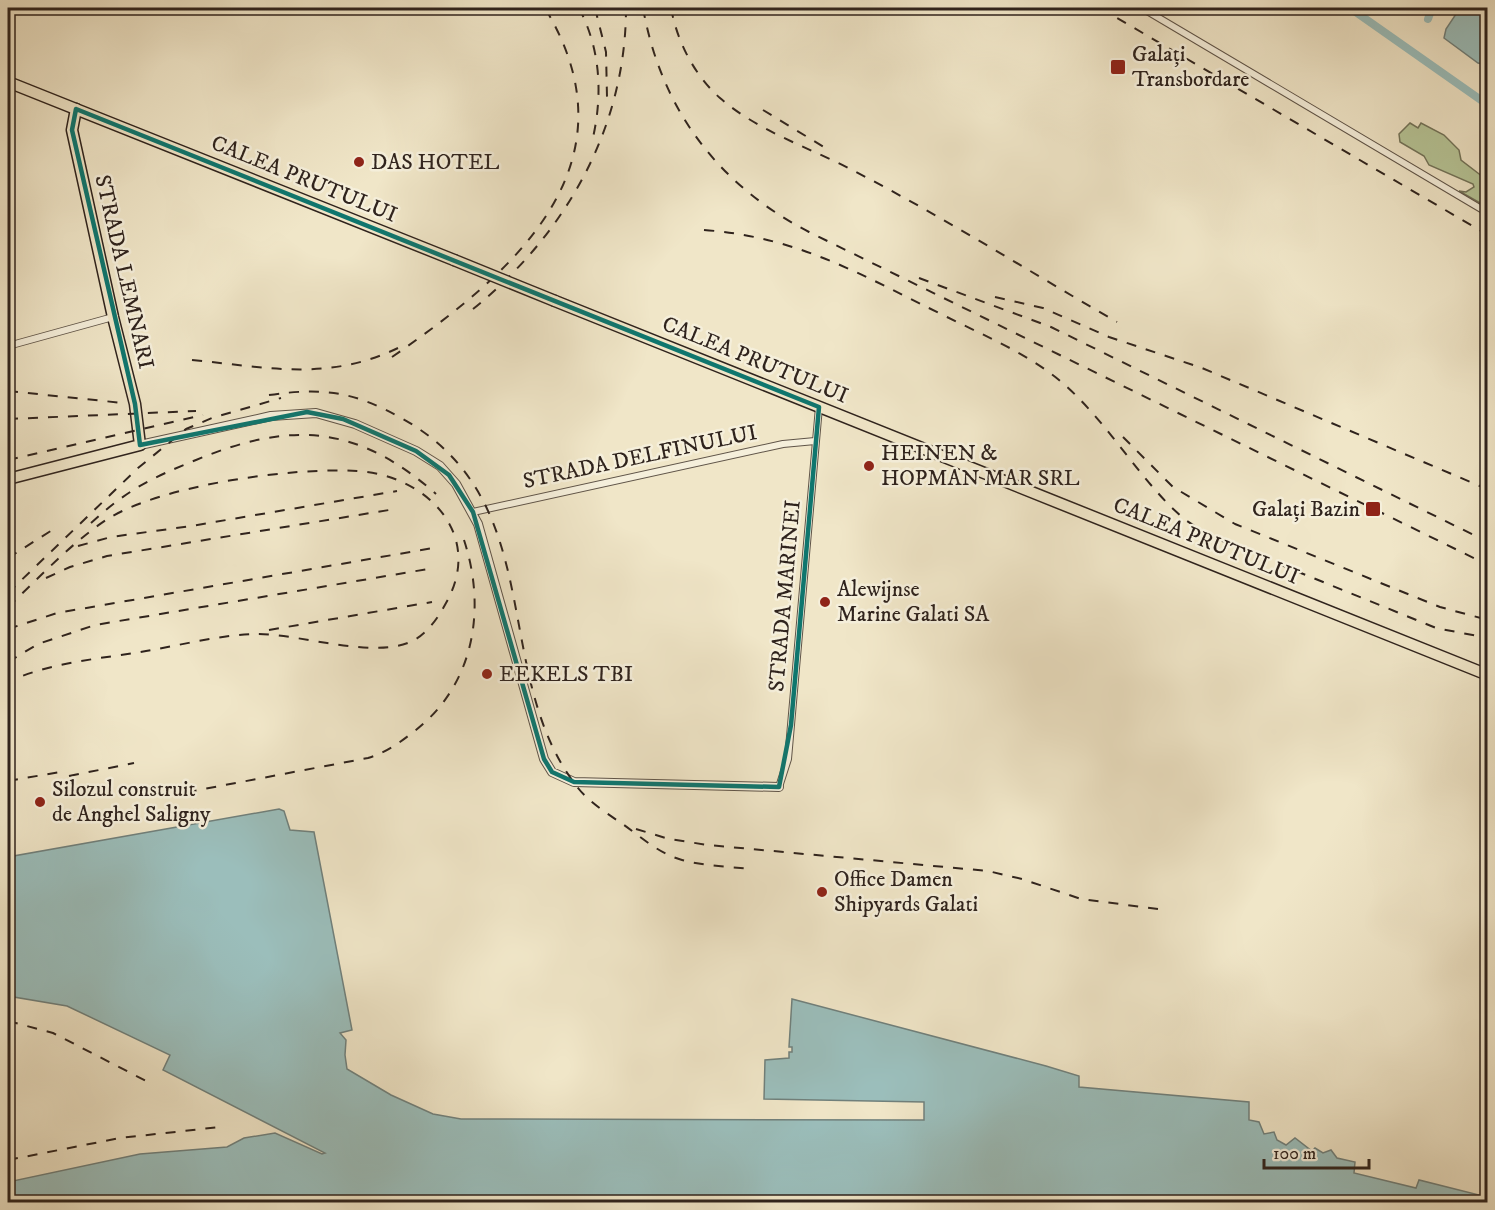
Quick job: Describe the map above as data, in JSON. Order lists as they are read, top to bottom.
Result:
{
  "streets": {
    "main road": ["CALEA PRUTULUI", "STRADA LEMNARI"],
    "street": ["STRADA DELFINULUI", "STRADA MARINEI"]
  },
  "crossings": [
    ["CALEA PRUTULUI", "STRADA LEMNARI"],
    ["CALEA PRUTULUI", "STRADA MARINEI"],
    ["STRADA DELFINULUI", "STRADA MARINEI"]
  ],
  "places": {
    "transit": ["Galați Transbordare", "Galați Bazin"],
    "other": [
      "DAS HOTEL",
      "HEINEN & HOPMAN MAR SRL",
      "Alewijnse Marine Galati SA",
      "EEKELS TBI",
      "Silozul construit de Anghel Saligny",
      "Office Damen Shipyards Galati"
    ]
  },
  "scale_bar": "100 m"
}
